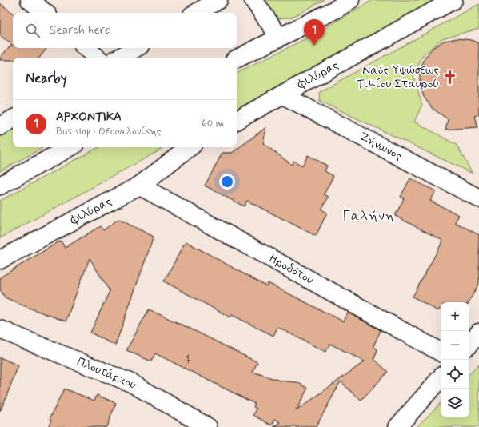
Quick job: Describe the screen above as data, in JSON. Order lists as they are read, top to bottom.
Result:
{
  "streets": {
    "street": [
      "Φιλύρας",
      "Ζήνωνος",
      "Ηροδότου",
      "Πλουτάρχου"
    ]
  },
  "crossings": [
    ["Φιλύρας", "Ζήνωνος"],
    ["Φιλύρας", "Ηροδότου"]
  ],
  "districts": ["Γαλήνη"],
  "places": {
    "church": ["Ναός Υψώσεως Τιμίου Σταυρού"]
  },
  "house_numbers": ["4"],
  "page": {
    "search": "Search here",
    "pins": "1",
    "heading": "Nearby",
    "list": [
      {
        "mark": "1",
        "name": "ΑΡΧΟΝΤΙΚΑ",
        "note": "Bus stop · Θεσσαλονίκης",
        "value": "60 m"
      }
    ],
    "map_buttons": ["+", "−"]
  }
}
